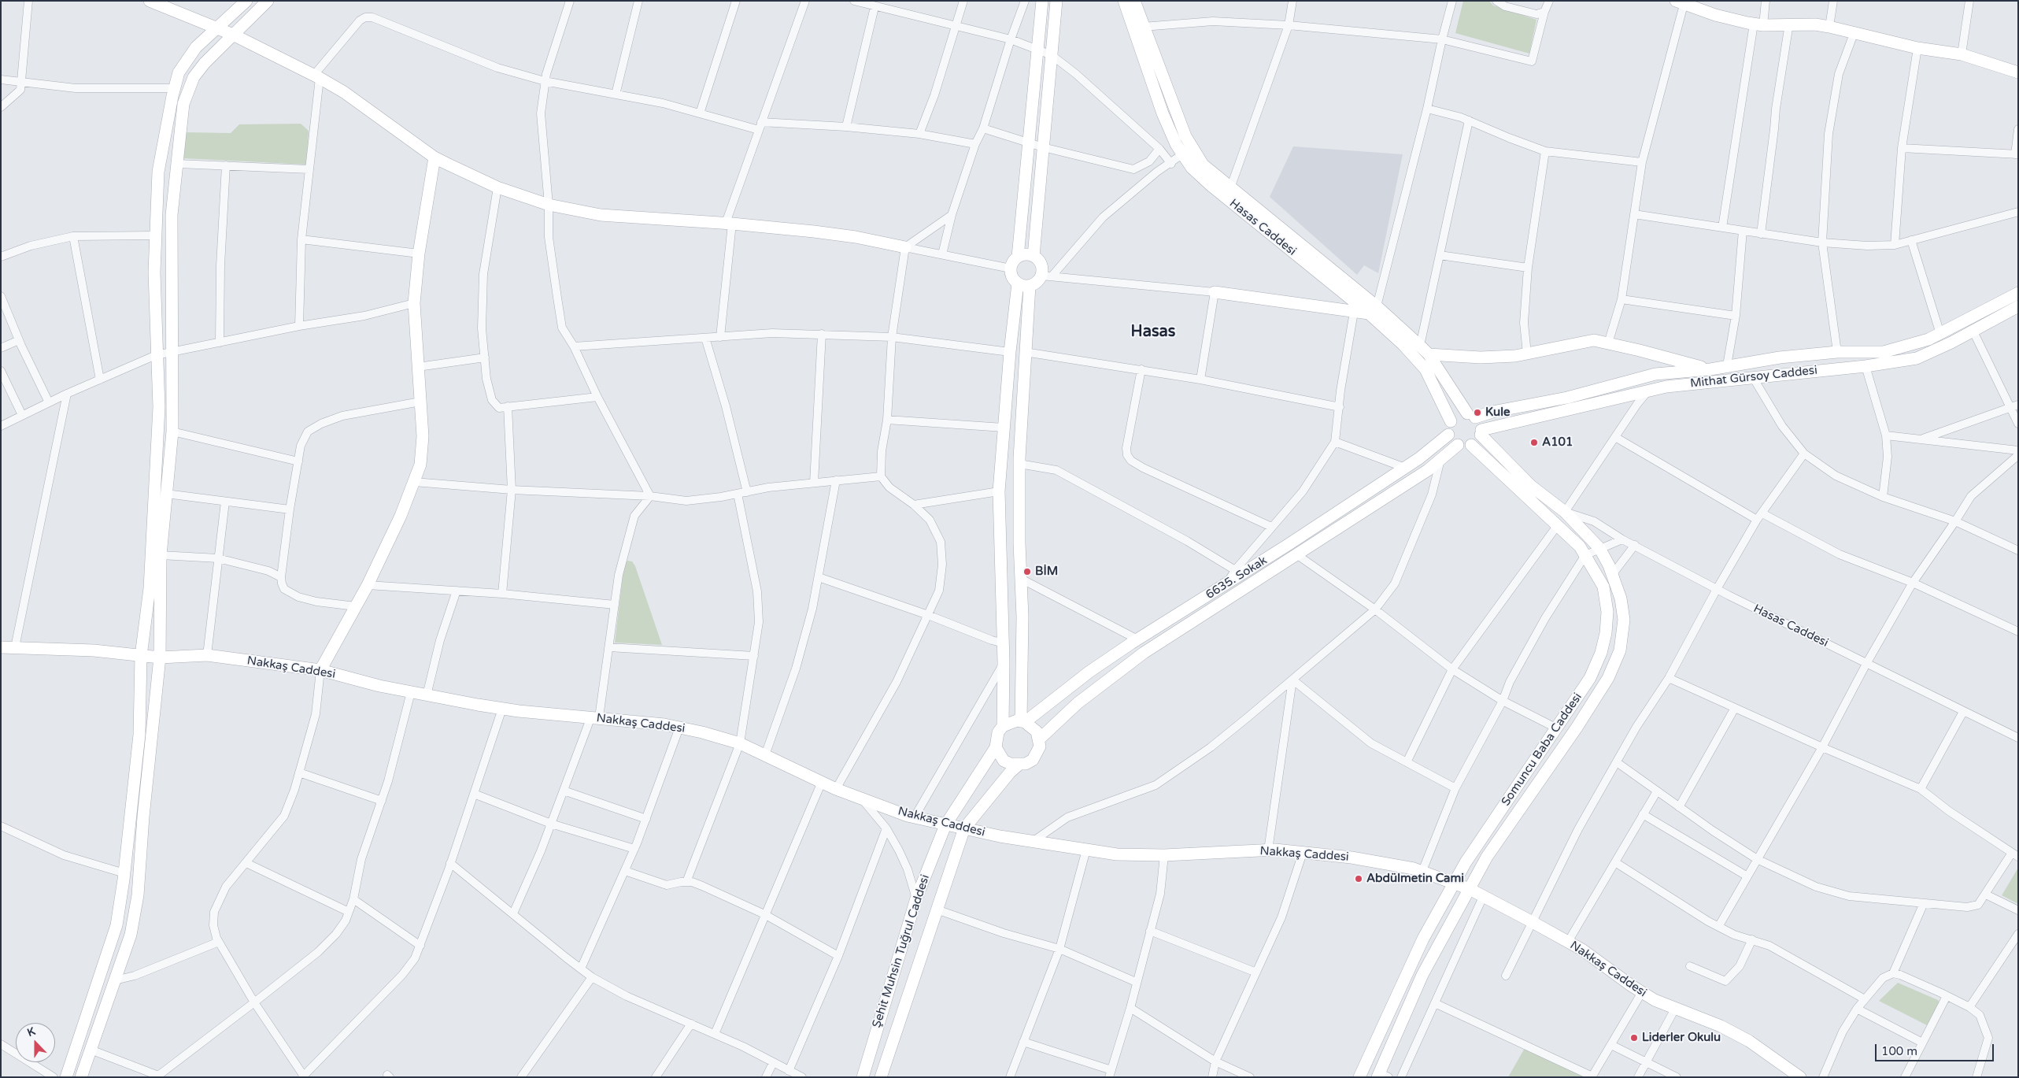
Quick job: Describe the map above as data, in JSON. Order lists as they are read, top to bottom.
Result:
{
  "streets": {
    "main road": [
      "Hasas Caddesi",
      "Mithat Gürsoy Caddesi",
      "6635. Sokak",
      "Nakkaş Caddesi",
      "Somuncu Baba Caddesi",
      "Şehit Muhsin Tuğrul Caddesi"
    ]
  },
  "crossings": [
    ["Hasas Caddesi", "Mithat Gürsoy Caddesi"],
    ["Hasas Caddesi", "6635. Sokak"],
    ["Hasas Caddesi", "Somuncu Baba Caddesi"],
    ["Mithat Gürsoy Caddesi", "6635. Sokak"],
    ["Mithat Gürsoy Caddesi", "Somuncu Baba Caddesi"],
    ["6635. Sokak", "Somuncu Baba Caddesi"],
    ["6635. Sokak", "Şehit Muhsin Tuğrul Caddesi"],
    ["Nakkaş Caddesi", "Somuncu Baba Caddesi"],
    ["Nakkaş Caddesi", "Şehit Muhsin Tuğrul Caddesi"]
  ],
  "districts": ["Hasas"],
  "places": [
    "Kule",
    "A101",
    "BİM",
    "Abdülmetin Cami",
    "Liderler Okulu"
  ],
  "scale_bar": "100 m",
  "north": "top"
}
